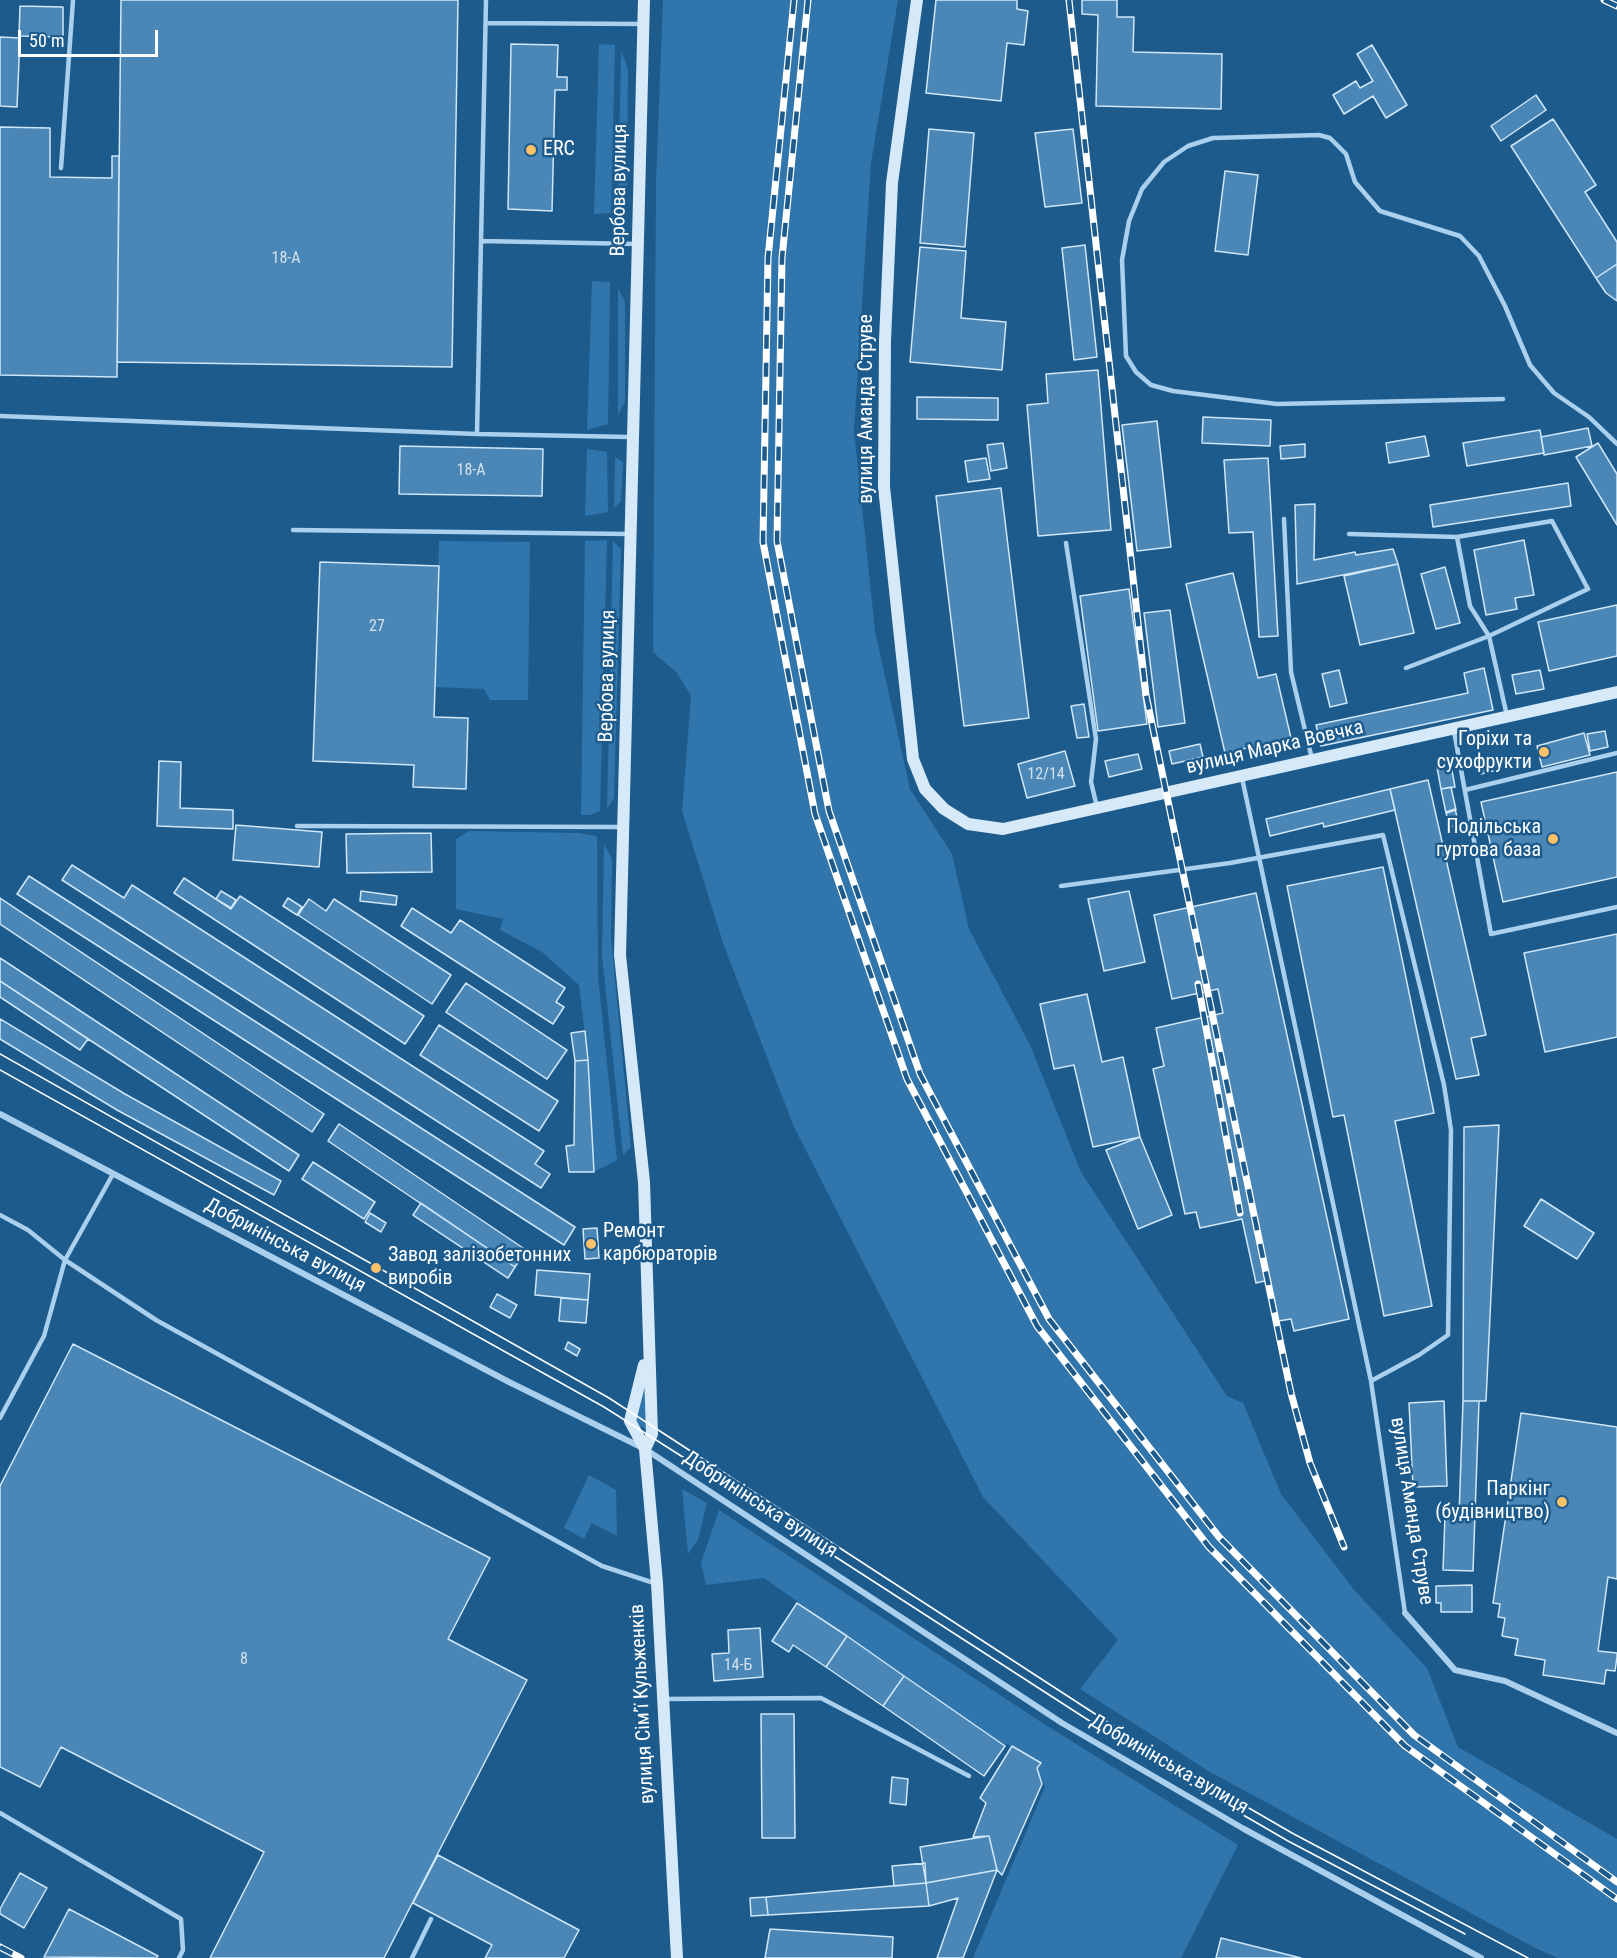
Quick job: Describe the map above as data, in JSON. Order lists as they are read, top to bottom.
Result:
{
  "streets": {
    "main road": [
      "Вербова вулиця",
      "вулиця Аманда Струве",
      "вулиця Марка Вовчка",
      "вулиця Сімʼї Кульженків"
    ],
    "street": ["Добринінська вулиця"]
  },
  "crossings": [
    ["Вербова вулиця", "Добринінська вулиця"],
    ["Вербова вулиця", "вулиця Сімʼї Кульженків"],
    ["вулиця Аманда Струве", "вулиця Марка Вовчка"],
    ["Добринінська вулиця", "вулиця Сімʼї Кульженків"]
  ],
  "places": [
    "ERC",
    "Горіхи та сухофрукти",
    "Подільська гуртова база",
    "Ремонт карбюраторів",
    "Завод залізобетонних виробів",
    "Паркінг (будівництво)"
  ],
  "house_numbers": [
    "18-А",
    "18-А",
    "27",
    "12/14",
    "8",
    "14-Б"
  ],
  "scale_bar": "50 m"
}
